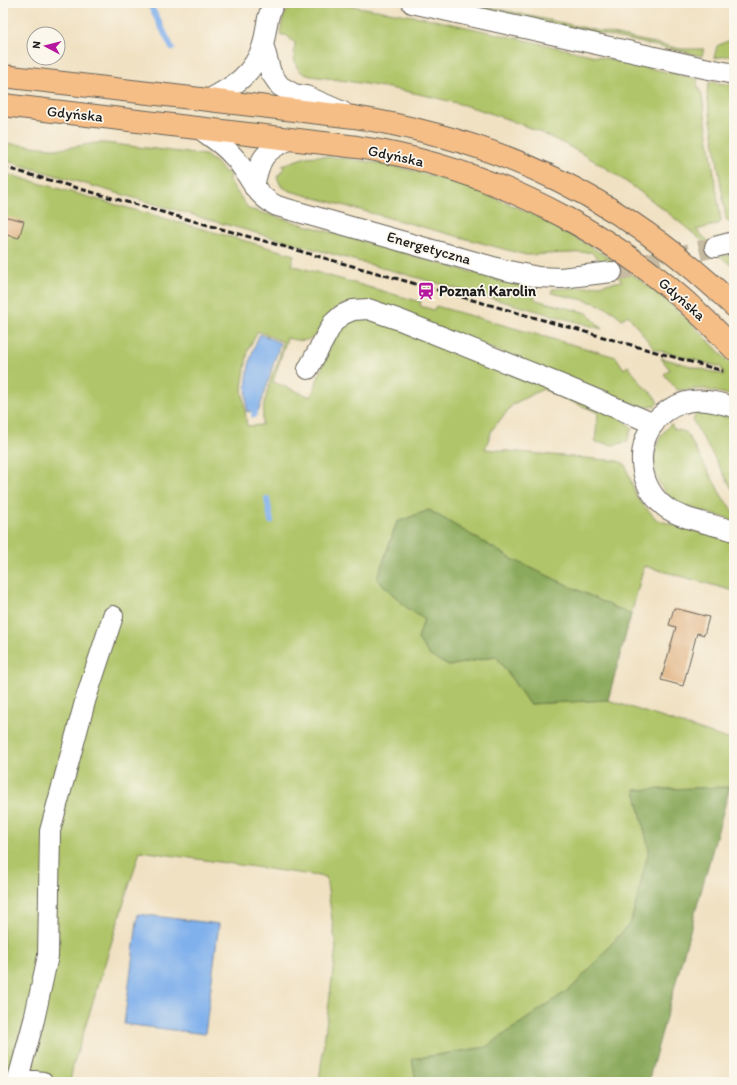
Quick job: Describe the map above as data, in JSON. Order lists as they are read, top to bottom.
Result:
{
  "streets": {
    "main road": ["Gdyńska"],
    "street": ["Energetyczna"]
  },
  "crossings": [
    ["Gdyńska", "Energetyczna"]
  ],
  "places": {
    "station": ["Poznań Karolin"]
  },
  "north": "left"
}
